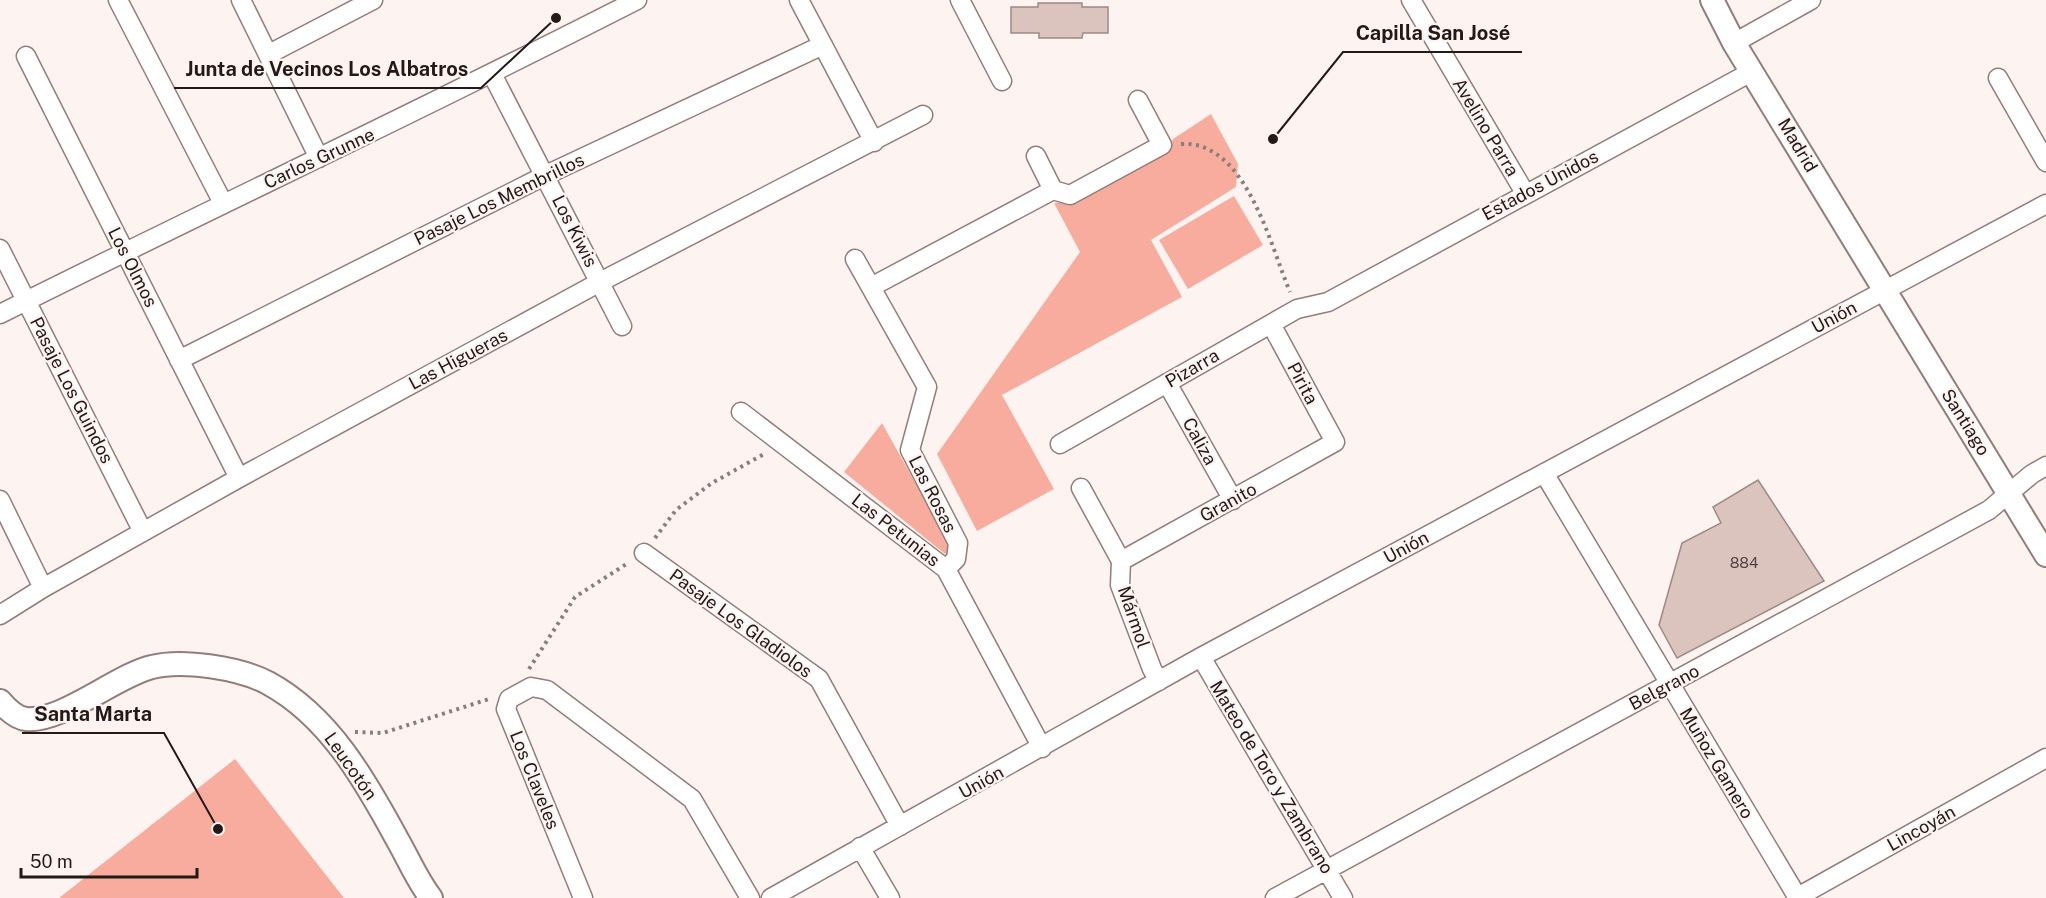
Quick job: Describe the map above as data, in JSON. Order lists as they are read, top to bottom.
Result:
{
  "streets": {
    "street": [
      "Avelino Parra",
      "Madrid",
      "Carlos Grunne",
      "Estados Unidos",
      "Pasaje Los Membrillos",
      "Los Kiwis",
      "Los Olmos",
      "Unión",
      "Las Higueras",
      "Pizarra",
      "Pirita",
      "Pasaje Los Guindos",
      "Santiago",
      "Caliza",
      "Las Rosas",
      "Granito",
      "Las Petunias",
      "Mármol",
      "Pasaje Los Gladiolos",
      "Belgrano",
      "Muñoz Gamero",
      "Leucotón",
      "Mateo de Toro y Zambrano",
      "Los Claveles",
      "Lincoyán"
    ]
  },
  "crossings": [
    ["Avelino Parra", "Estados Unidos"],
    ["Madrid", "Estados Unidos"],
    ["Madrid", "Unión"],
    ["Madrid", "Santiago"],
    ["Carlos Grunne", "Los Kiwis"],
    ["Carlos Grunne", "Los Olmos"],
    ["Carlos Grunne", "Pasaje Los Guindos"],
    ["Estados Unidos", "Pizarra"],
    ["Pasaje Los Membrillos", "Los Kiwis"],
    ["Pasaje Los Membrillos", "Los Olmos"],
    ["Los Kiwis", "Las Higueras"],
    ["Los Olmos", "Las Higueras"],
    ["Unión", "Santiago"],
    ["Unión", "Las Petunias"],
    ["Unión", "Mármol"],
    ["Unión", "Pasaje Los Gladiolos"],
    ["Unión", "Muñoz Gamero"],
    ["Unión", "Mateo de Toro y Zambrano"],
    ["Las Higueras", "Pasaje Los Guindos"],
    ["Pizarra", "Pirita"],
    ["Pizarra", "Caliza"],
    ["Pirita", "Granito"],
    ["Santiago", "Belgrano"],
    ["Caliza", "Granito"],
    ["Las Rosas", "Las Petunias"],
    ["Granito", "Mármol"],
    ["Belgrano", "Muñoz Gamero"],
    ["Belgrano", "Mateo de Toro y Zambrano"],
    ["Muñoz Gamero", "Lincoyán"]
  ],
  "places": ["Junta de Vecinos Los Albatros", "Capilla San José", "Santa Marta"],
  "house_numbers": ["884"],
  "scale_bar": "50 m"
}
